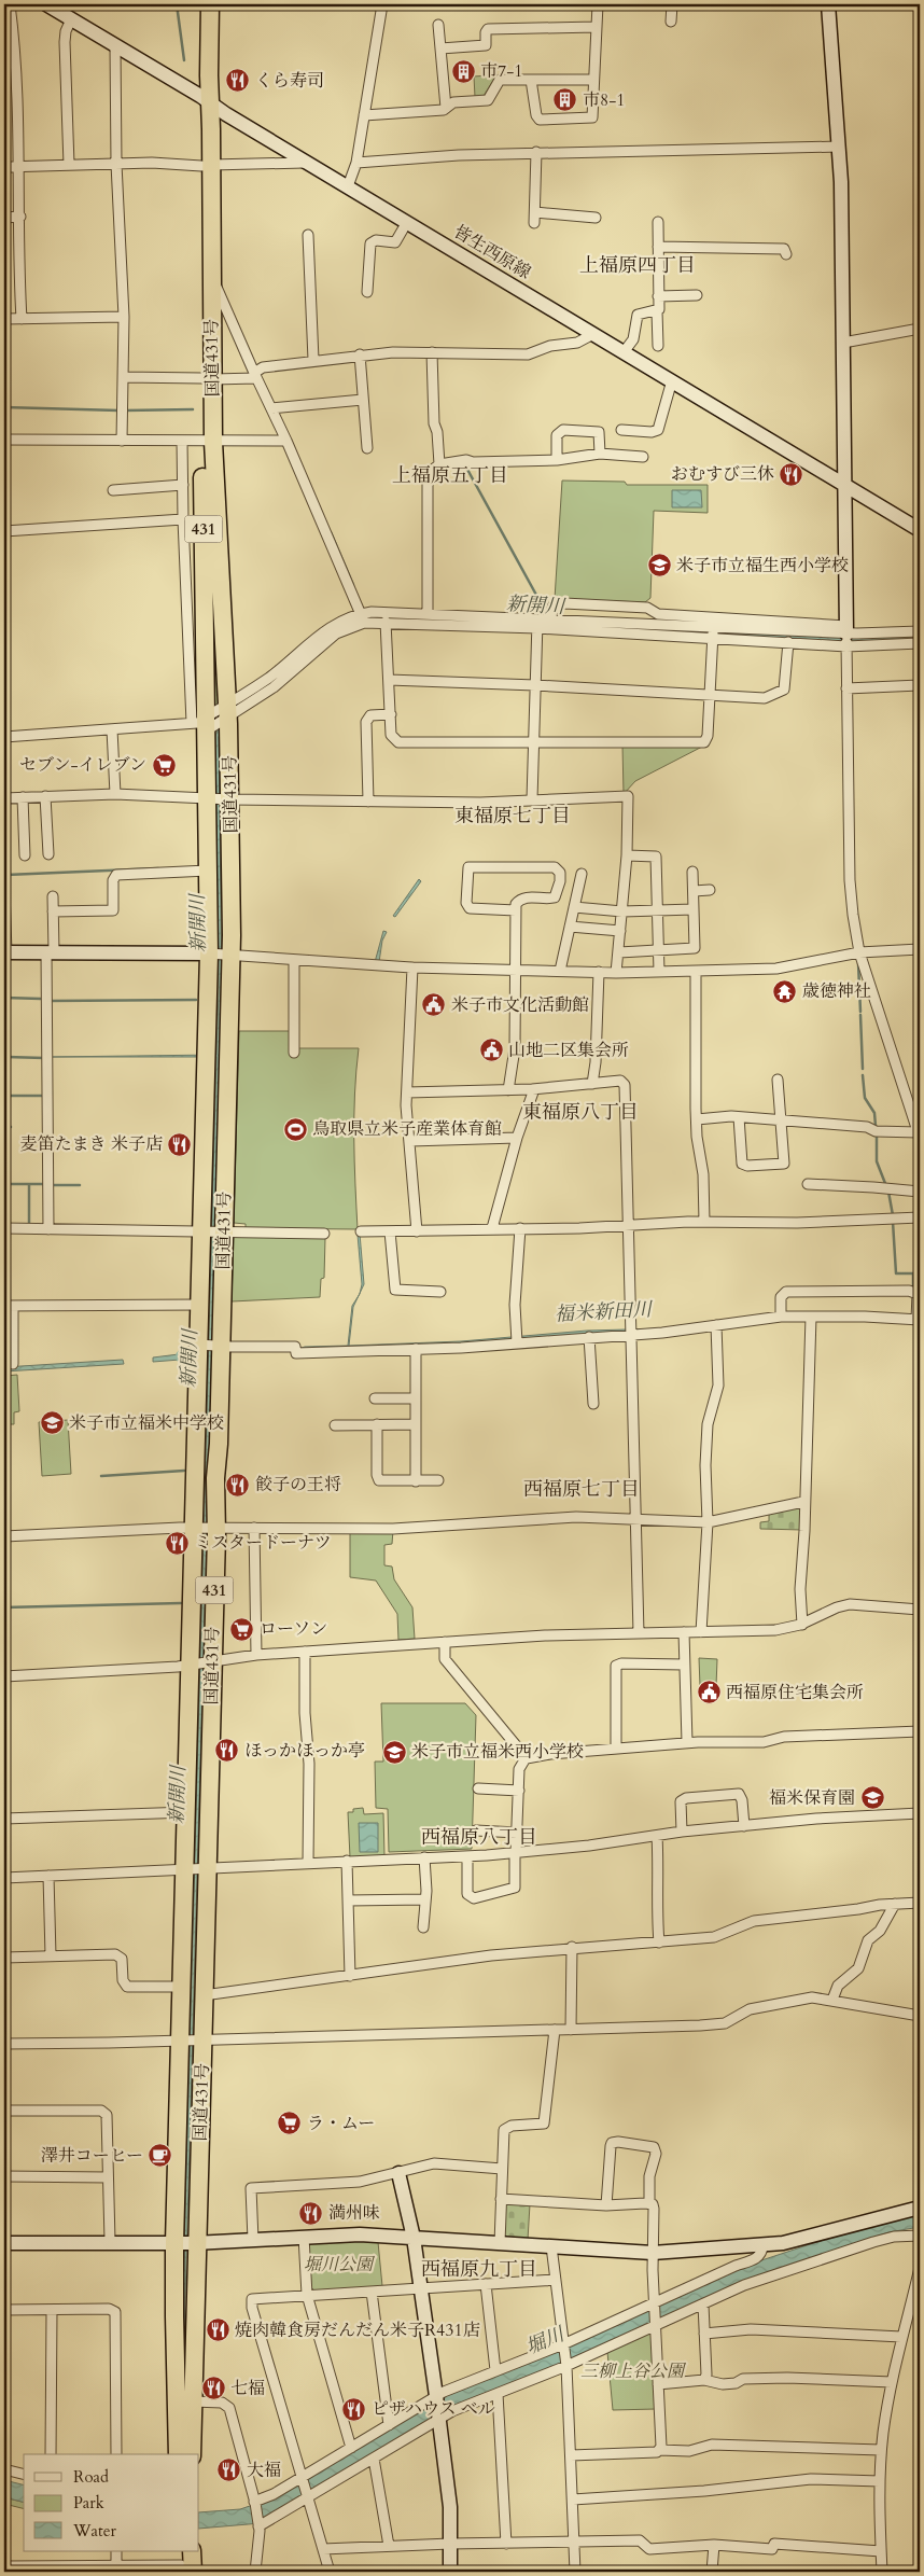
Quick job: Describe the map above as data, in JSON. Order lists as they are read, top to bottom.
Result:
{
  "streets": {
    "highway": ["国道431号", "431"],
    "street": ["皆生西原線"]
  },
  "crossings": [
    ["皆生西原線", "国道431号"]
  ],
  "districts": [
    "上福原四丁目",
    "上福原五丁目",
    "東福原七丁目",
    "東福原八丁目",
    "西福原七丁目",
    "西福原八丁目",
    "西福原九丁目"
  ],
  "water": ["新開川", "福米新田川", "堀川"],
  "parks": ["堀川公園", "三柳上谷公園"],
  "places": {
    "building": ["市7-1", "市8-1"],
    "restaurant": [
      "くら寿司",
      "おむすび三休",
      "麦笛たまき 米子店",
      "餃子の王将",
      "ミスタードーナツ",
      "ほっかほっか亭",
      "満州味",
      "焼肉韓食房だんだん米子R431店",
      "七福",
      "ピザハウス ベル",
      "大福"
    ],
    "school or university": [
      "米子市立福生西小学校",
      "米子市立福米中学校",
      "米子市立福米西小学校",
      "福米保育園"
    ],
    "supermarket": ["セブン-イレブン", "ローソン", "ラ・ムー"],
    "temple": ["歳徳神社"],
    "public building": ["米子市文化活動館", "山地二区集会所", "西福原住宅集会所"],
    "sports": ["鳥取県立米子産業体育館"],
    "cafe": ["澤井コーヒー"]
  },
  "legend": ["Road", "Park", "Water"]
}
